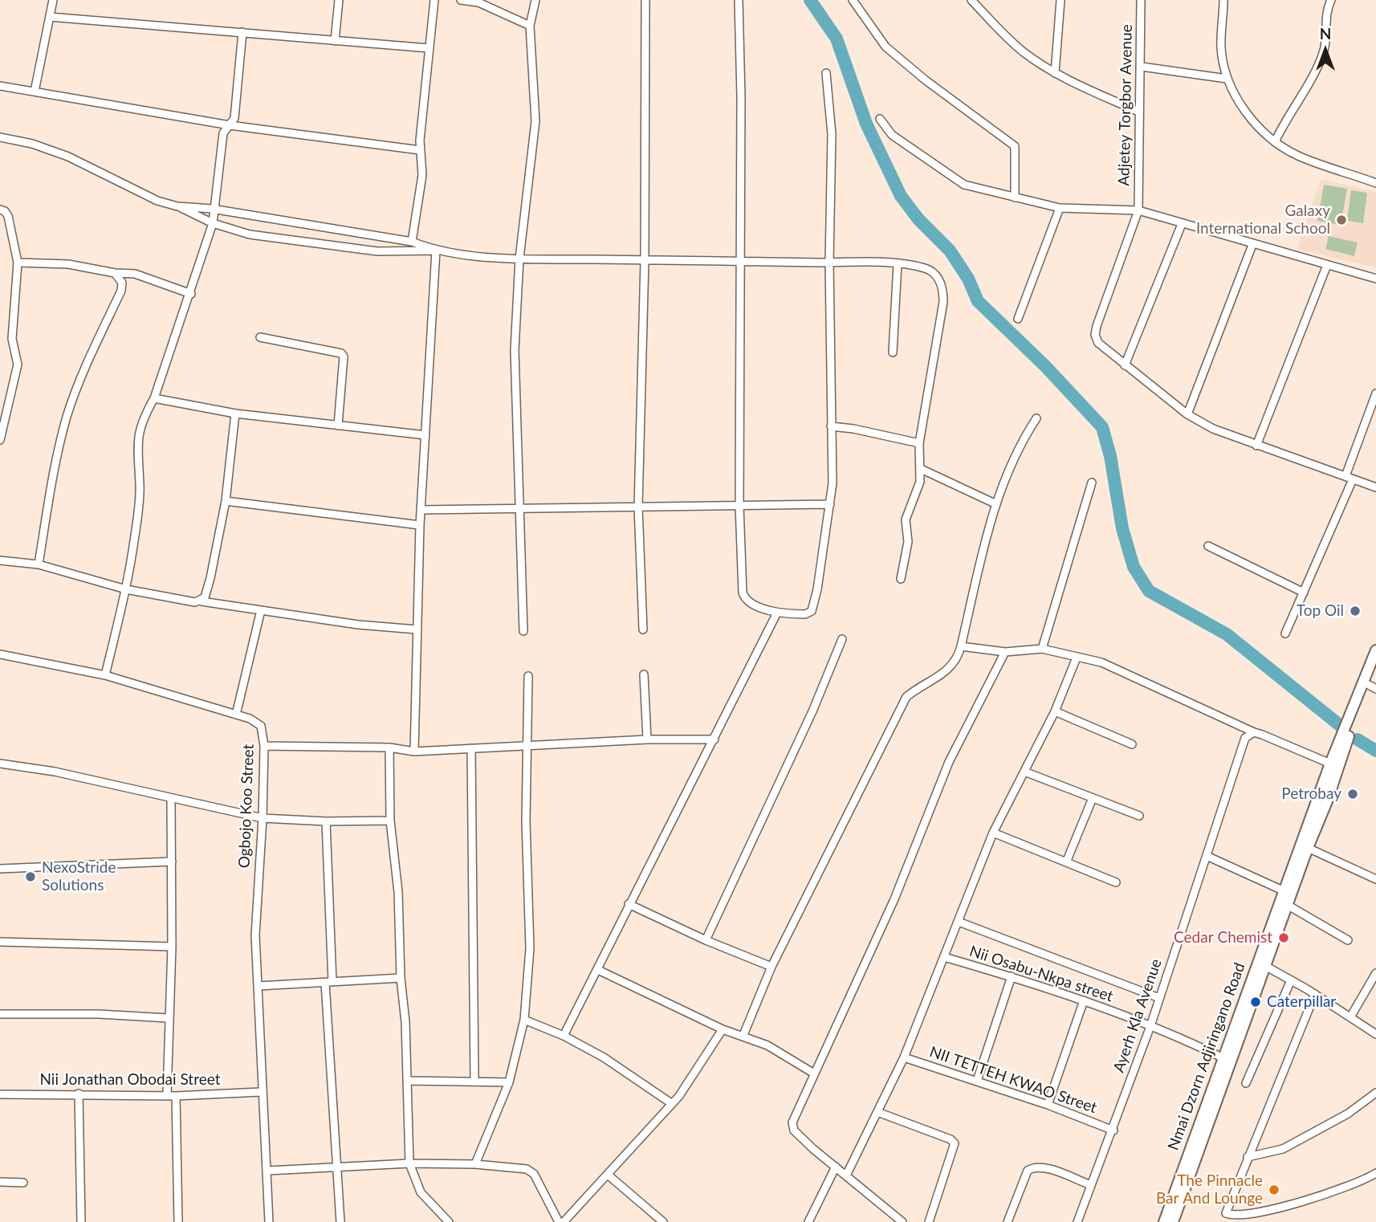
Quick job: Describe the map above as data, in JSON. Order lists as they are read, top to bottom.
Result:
{
  "streets": {
    "main road": ["Nmai Dzorn Adjiringano Road"],
    "street": [
      "Adjetey Torgbor Avenue",
      "Ogbojo Koo Street",
      "Nii Osabu-Nkpa street",
      "Ayerh Kla Avenue",
      "Nii Jonathan Obodai Street",
      "NII TETTEH KWAO Street"
    ]
  },
  "crossings": [
    ["Ogbojo Koo Street", "Nii Jonathan Obodai Street"],
    ["Nii Osabu-Nkpa street", "Ayerh Kla Avenue"],
    ["Nii Osabu-Nkpa street", "Nmai Dzorn Adjiringano Road"],
    ["Ayerh Kla Avenue", "NII TETTEH KWAO Street"]
  ],
  "places": [
    "Galaxy International School",
    "Top Oil",
    "Petrobay",
    "NexoStride Solutions",
    "Cedar Chemist",
    "Caterpillar",
    "The Pinnacle Bar And Lounge"
  ],
  "north": "top"
}
